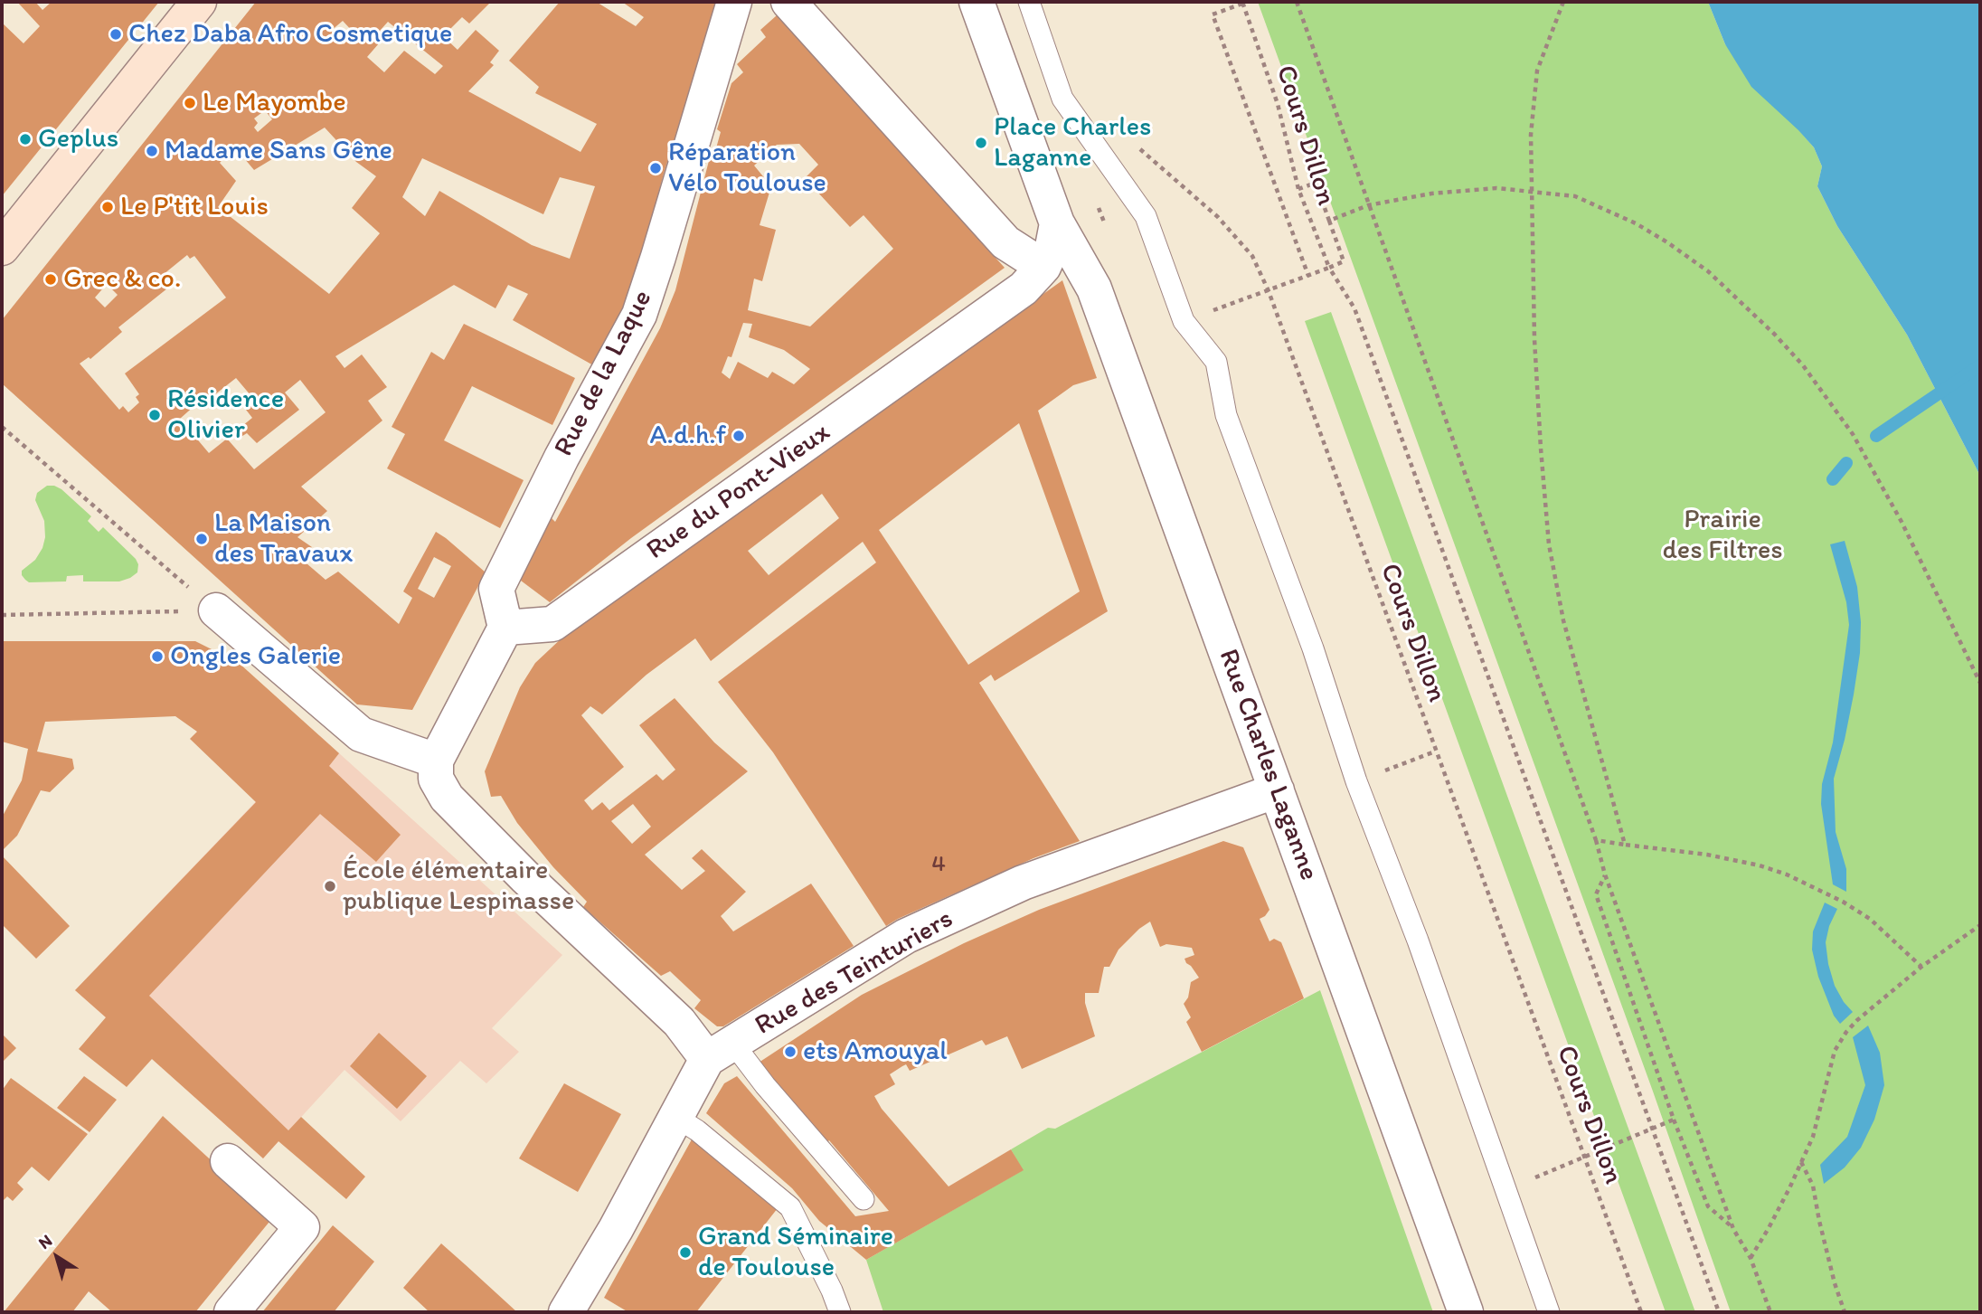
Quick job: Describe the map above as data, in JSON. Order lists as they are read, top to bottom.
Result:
{
  "streets": {
    "street": [
      "Rue de la Laque",
      "Rue du Pont-Vieux",
      "Rue Charles Laganne",
      "Rue des Teinturiers"
    ],
    "path": ["Cours Dillon"]
  },
  "crossings": [
    ["Rue de la Laque", "Rue du Pont-Vieux"],
    ["Rue du Pont-Vieux", "Rue Charles Laganne"],
    ["Rue Charles Laganne", "Rue des Teinturiers"]
  ],
  "parks": ["Prairie des Filtres"],
  "places": [
    "Chez Daba Afro Cosmetique",
    "Le Mayombe",
    "Geplus",
    "Place Charles Laganne",
    "Madame Sans Gêne",
    "Réparation Vélo Toulouse",
    "Le P'tit Louis",
    "Grec & co.",
    "Résidence Olivier",
    "A.d.h.f",
    "La Maison des Travaux",
    "Ongles Galerie",
    "École élémentaire publique Lespinasse",
    "ets Amouyal",
    "Grand Séminaire de Toulouse"
  ],
  "house_numbers": ["4"],
  "north": "top left"
}
